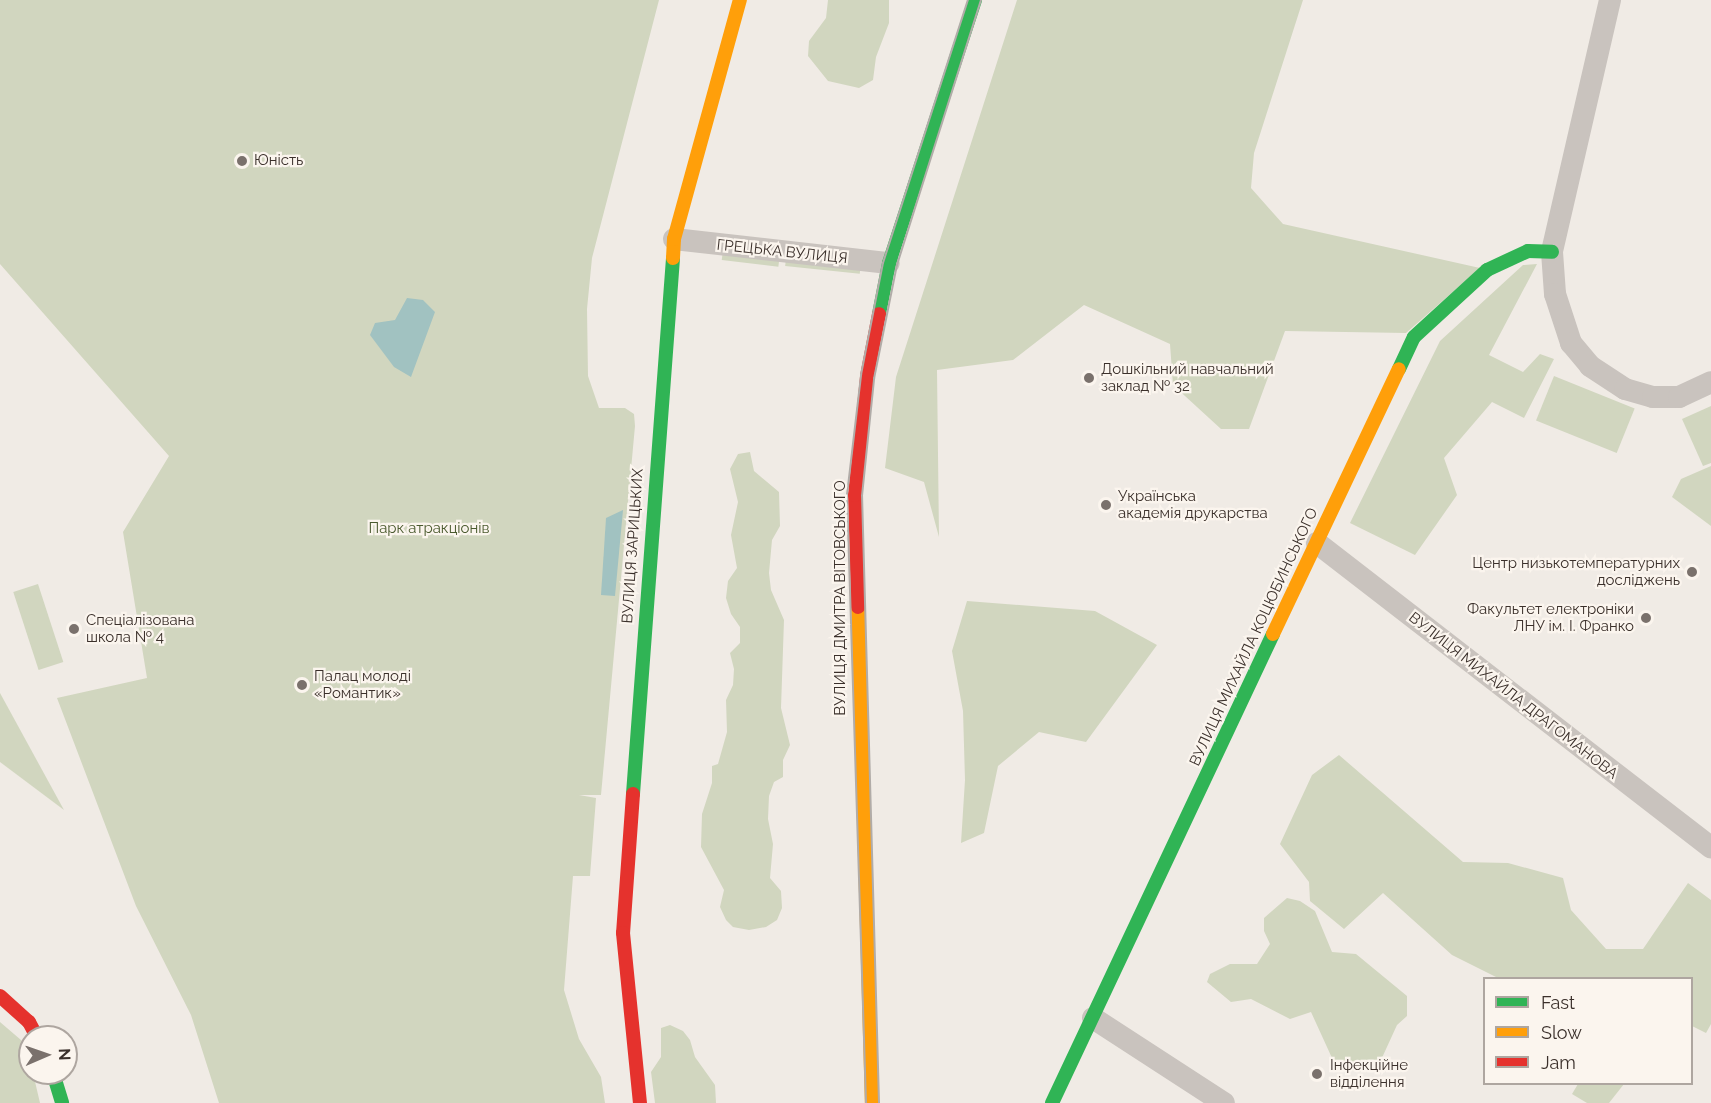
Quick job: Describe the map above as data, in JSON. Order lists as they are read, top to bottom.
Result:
{
  "streets": {
    "street": [
      "ГРЕЦЬКА ВУЛИЦЯ",
      "ВУЛИЦЯ ЗАРИЦЬКИХ",
      "ВУЛИЦЯ ДМИТРА ВІТОВСЬКОГО",
      "ВУЛИЦЯ МИХАЙЛА КОЦЮБИНСЬКОГО",
      "ВУЛИЦЯ МИХАЙЛА ДРАГОМАНОВА"
    ]
  },
  "crossings": [
    ["ГРЕЦЬКА ВУЛИЦЯ", "ВУЛИЦЯ ЗАРИЦЬКИХ"],
    ["ГРЕЦЬКА ВУЛИЦЯ", "ВУЛИЦЯ ДМИТРА ВІТОВСЬКОГО"],
    ["ВУЛИЦЯ МИХАЙЛА КОЦЮБИНСЬКОГО", "ВУЛИЦЯ МИХАЙЛА ДРАГОМАНОВА"]
  ],
  "parks": ["Парк атракціонів"],
  "places": [
    "Юність",
    "Дошкільний навчальний заклад № 32",
    "Українська академія друкарства",
    "Центр низькотемпературних досліджень",
    "Факультет електроніки ЛНУ ім. І. Франко",
    "Спеціалізована школа № 4",
    "Палац молоді «Романтик»",
    "Інфекційне відділення"
  ],
  "legend": ["Fast", "Slow", "Jam"],
  "north": "right"
}
